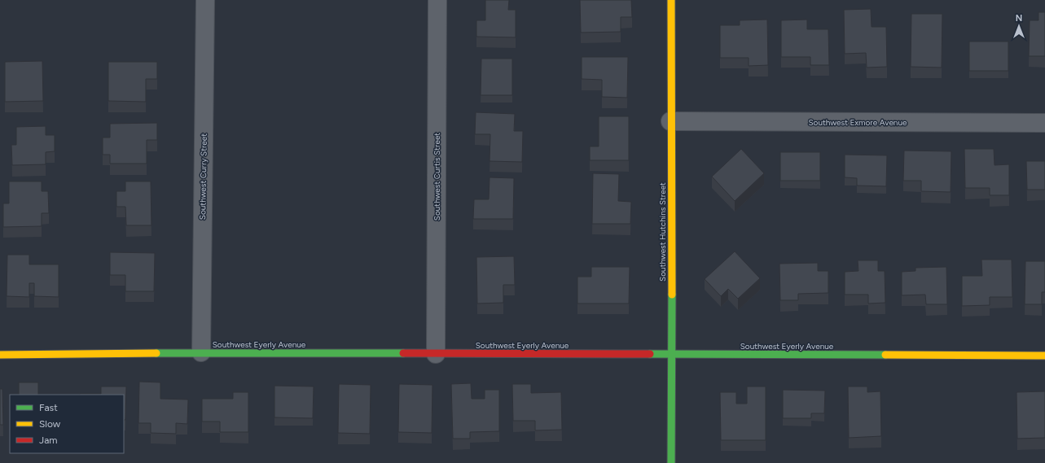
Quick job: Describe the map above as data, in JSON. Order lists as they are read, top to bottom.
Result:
{
  "streets": {
    "street": [
      "Southwest Exmore Avenue",
      "Southwest Curry Street",
      "Southwest Curtis Street",
      "Southwest Hutchins Street",
      "Southwest Eyerly Avenue"
    ]
  },
  "crossings": [
    ["Southwest Exmore Avenue", "Southwest Hutchins Street"],
    ["Southwest Curry Street", "Southwest Eyerly Avenue"],
    ["Southwest Curtis Street", "Southwest Eyerly Avenue"],
    ["Southwest Hutchins Street", "Southwest Eyerly Avenue"]
  ],
  "legend": ["Fast", "Slow", "Jam"],
  "north": "top"
}
